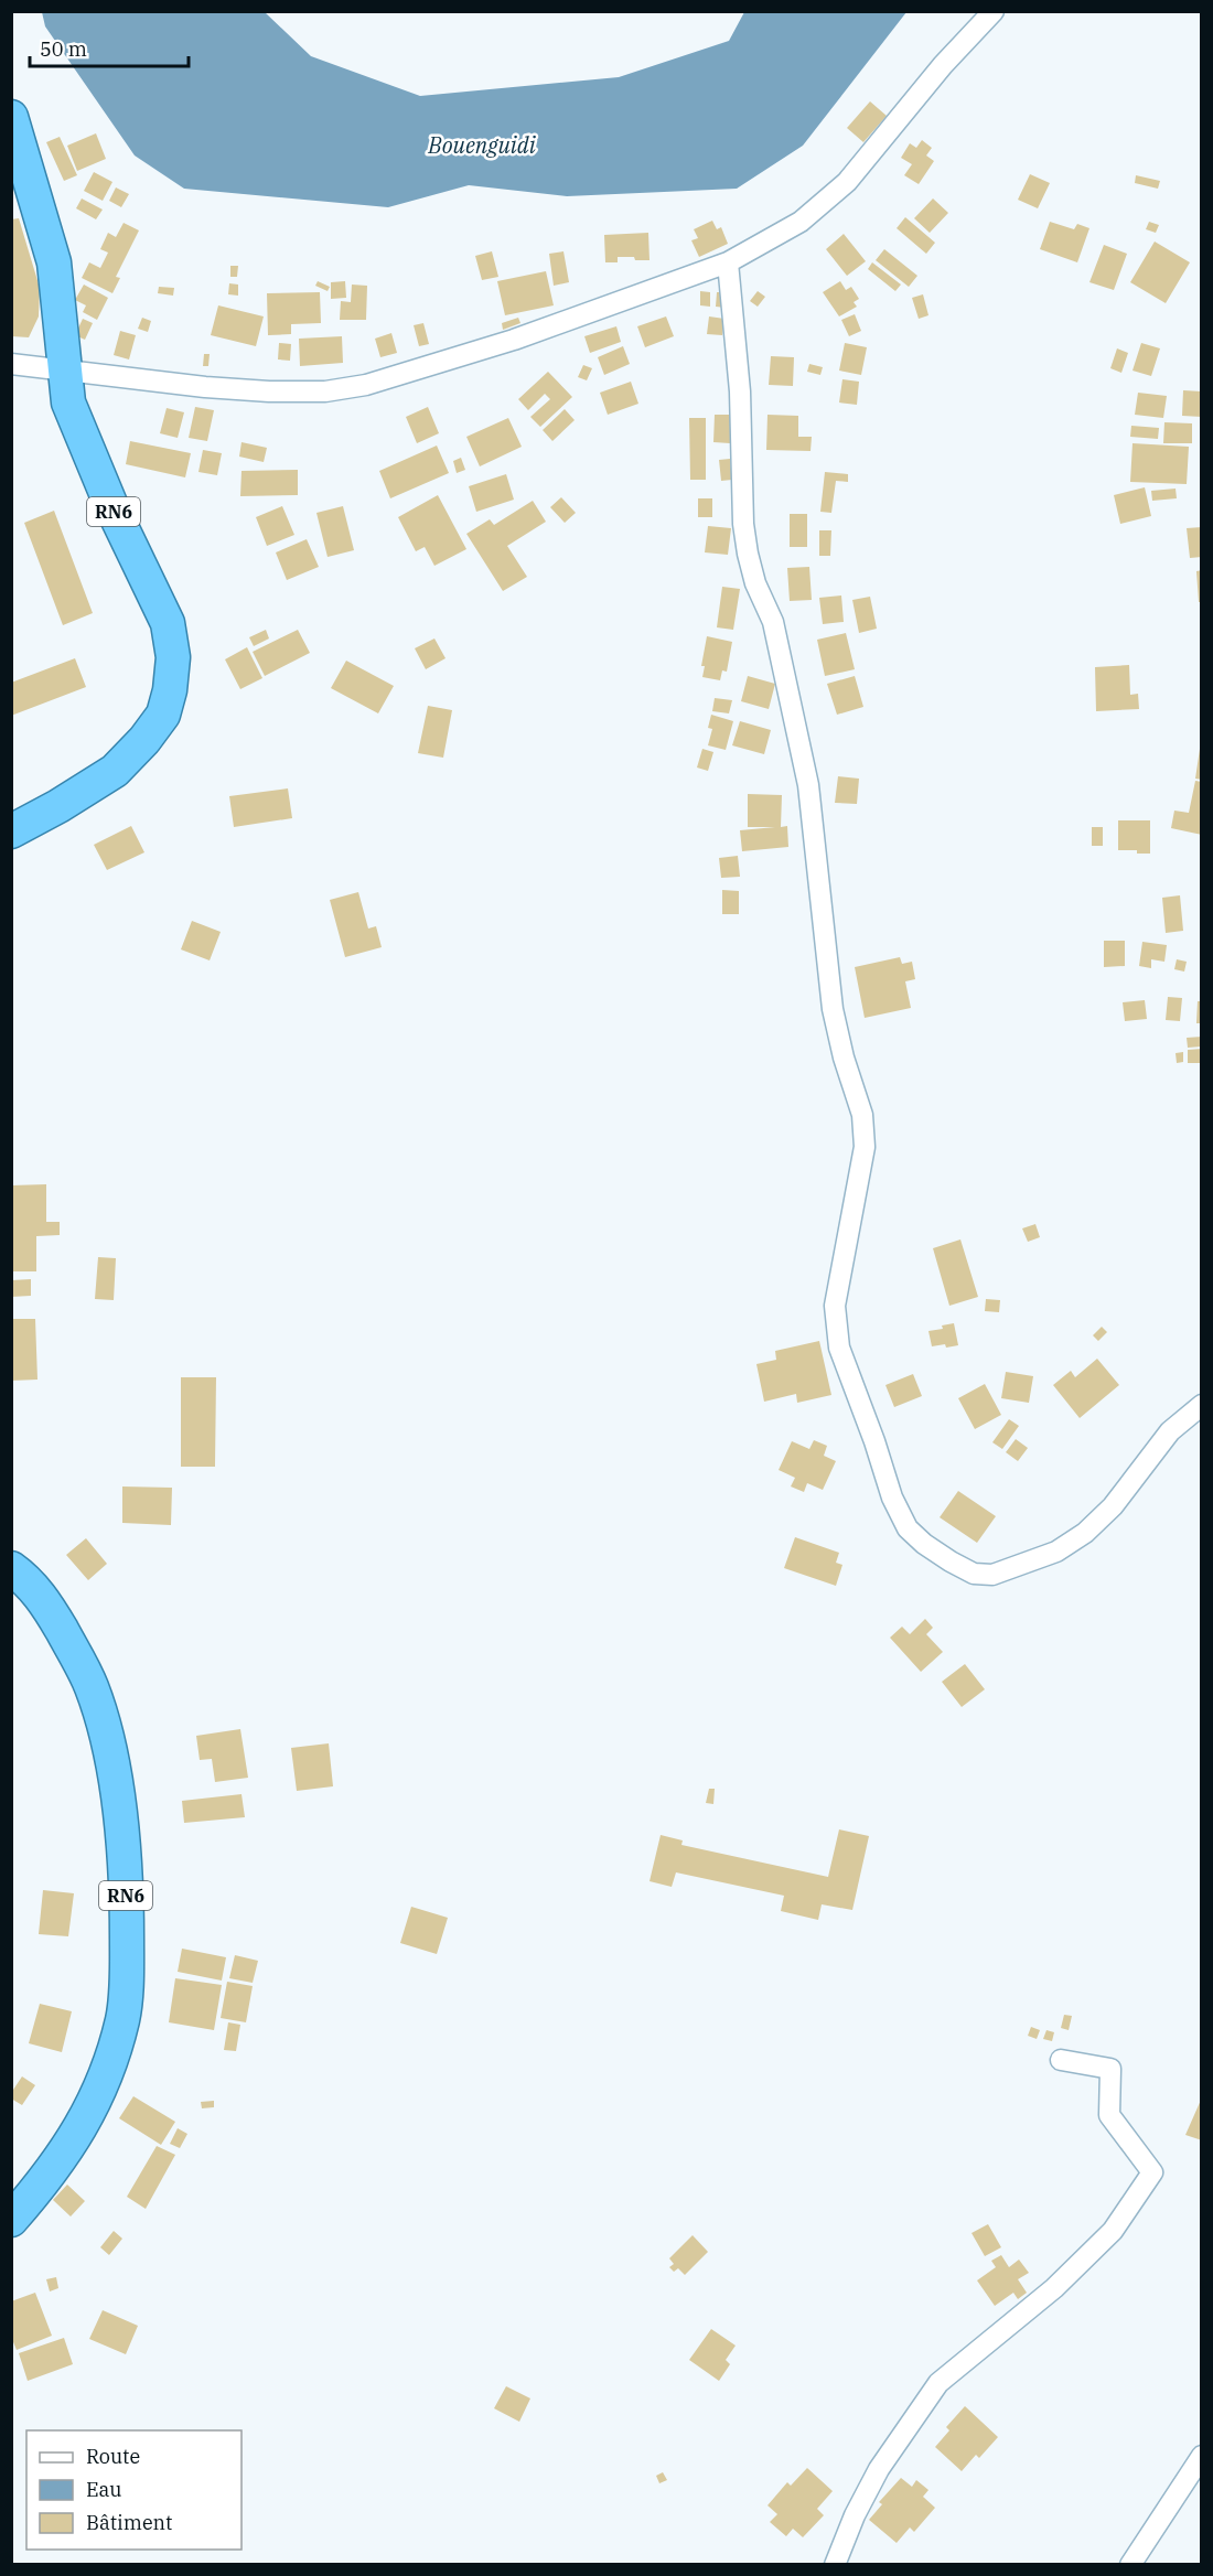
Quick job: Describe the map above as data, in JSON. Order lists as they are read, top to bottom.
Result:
{
  "streets": {
    "highway": ["RN6"]
  },
  "water": ["Bouenguidi"],
  "legend": ["Route", "Eau", "Bâtiment"],
  "scale_bar": "50 m"
}
